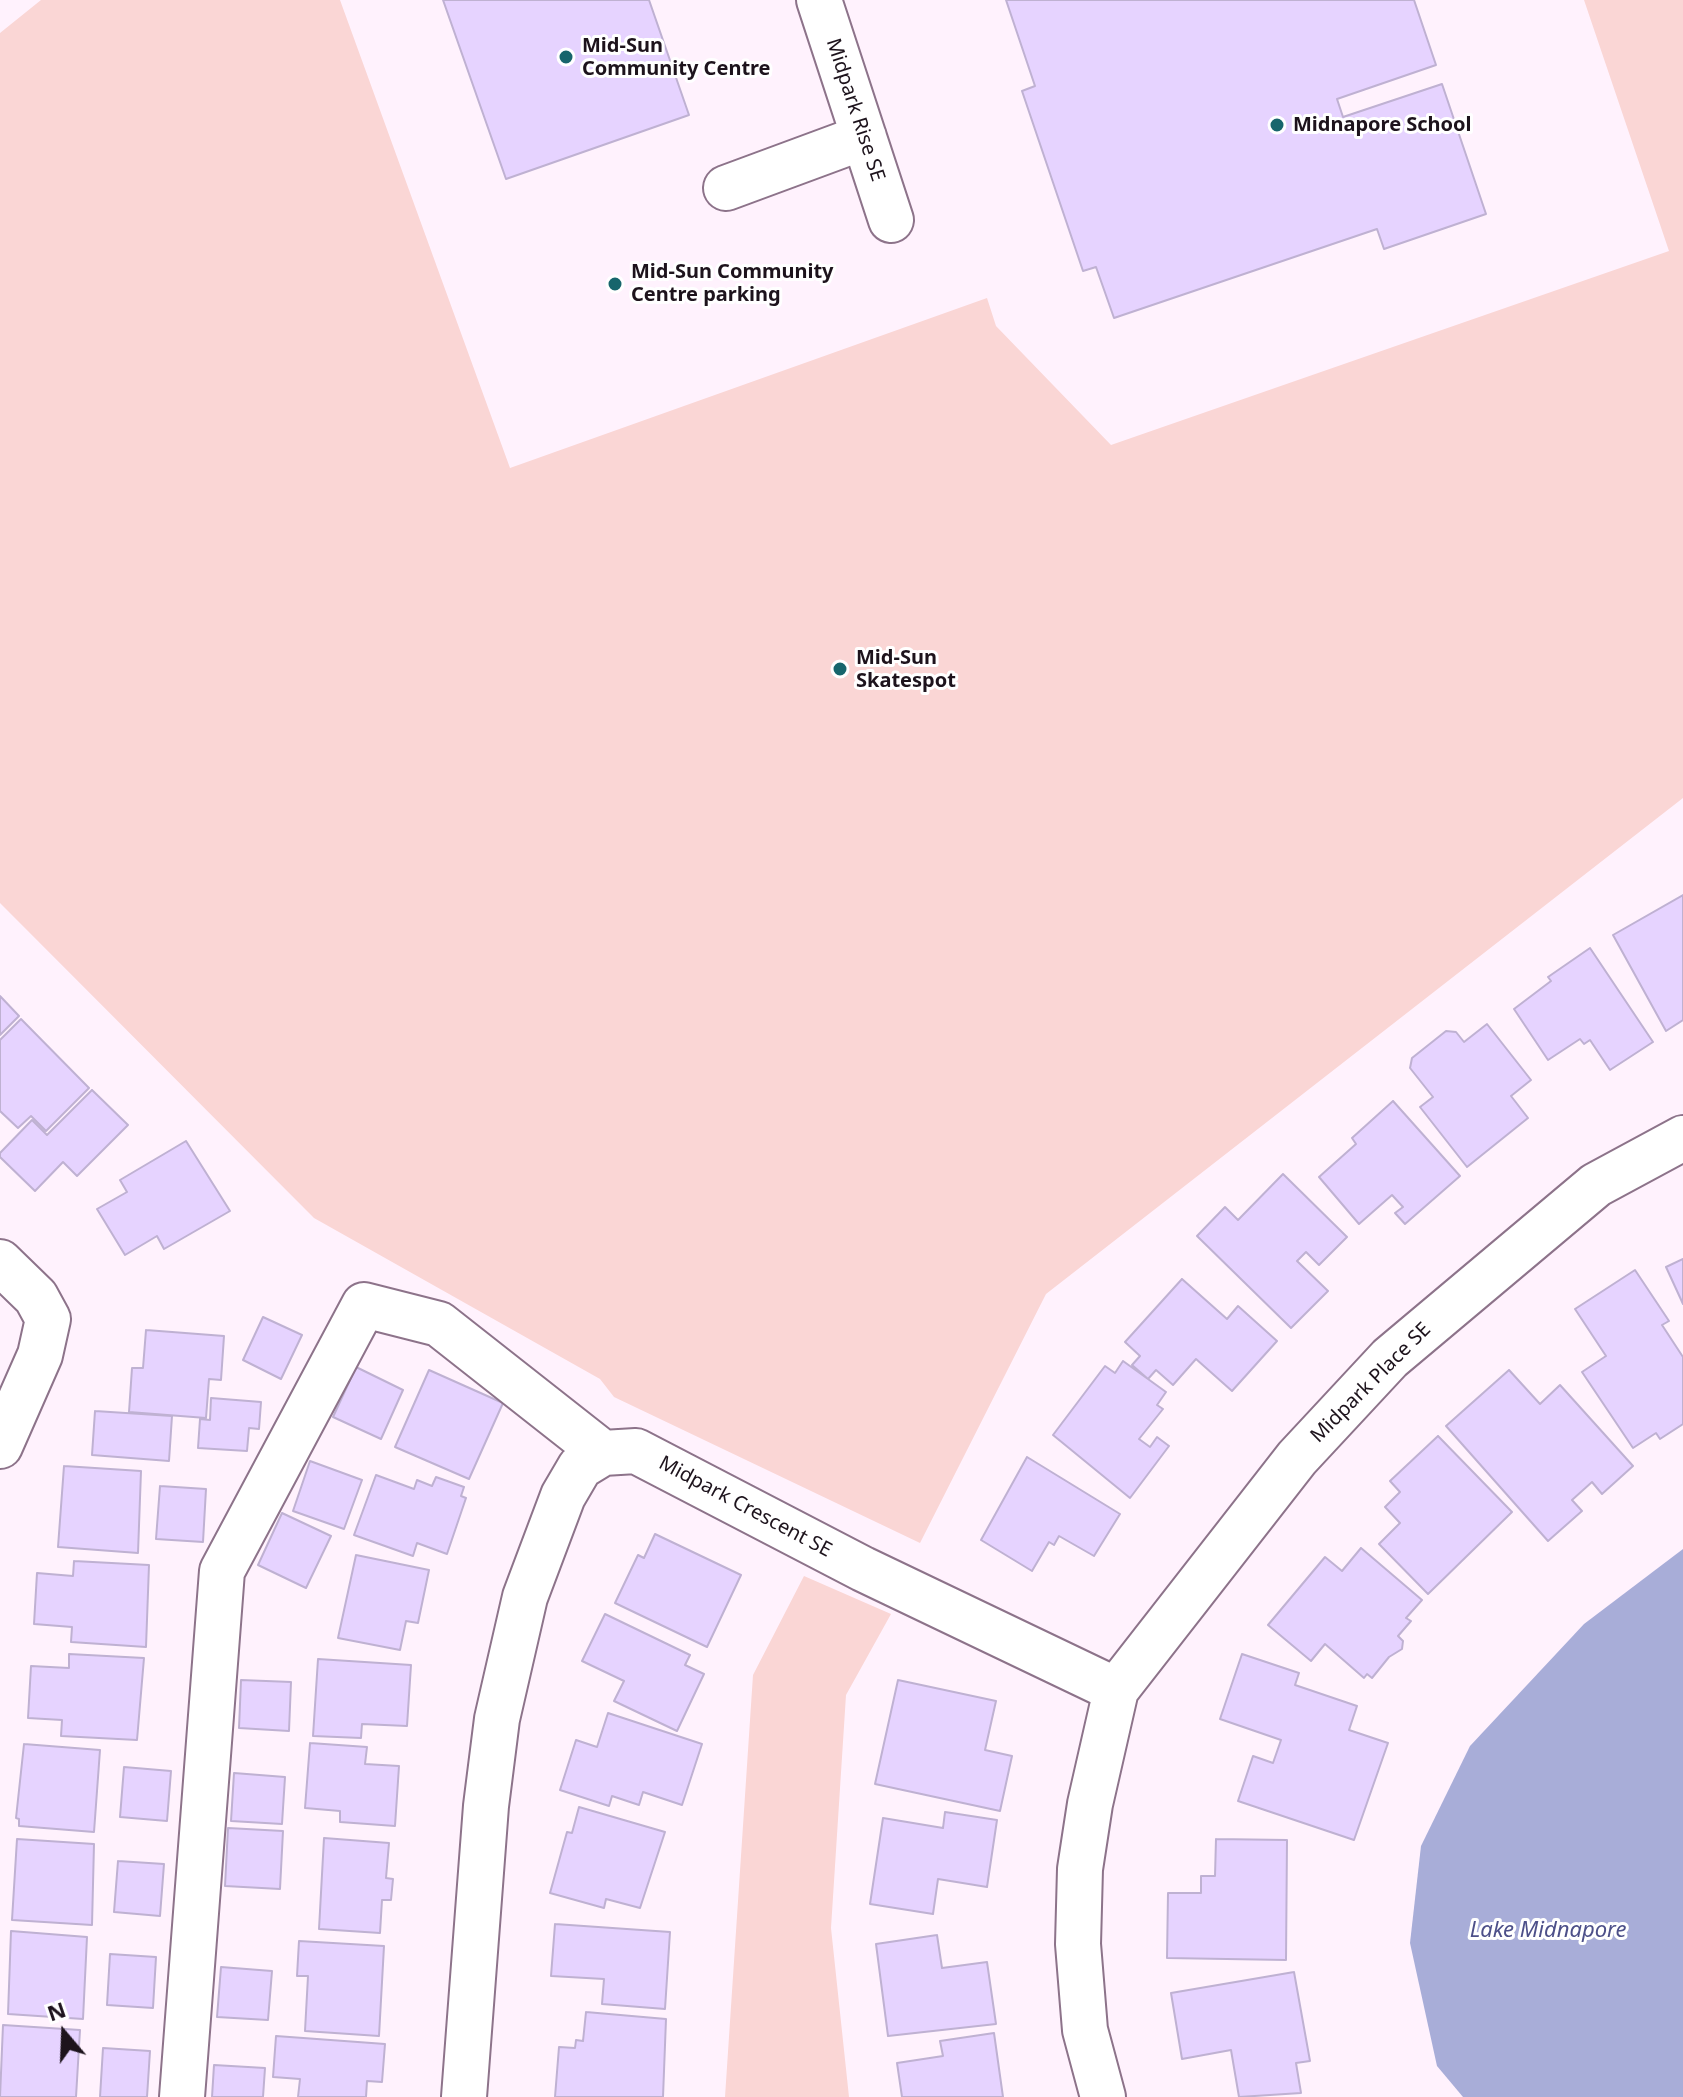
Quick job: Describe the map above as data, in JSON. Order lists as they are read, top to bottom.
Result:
{
  "streets": {
    "street": ["Midpark Rise SE", "Midpark Place SE", "Midpark Crescent SE"]
  },
  "crossings": [
    ["Midpark Place SE", "Midpark Crescent SE"]
  ],
  "water": ["Lake Midnapore"],
  "places": [
    "Mid-Sun Community Centre",
    "Midnapore School",
    "Mid-Sun Community Centre parking",
    "Mid-Sun Skatespot"
  ],
  "north": "top"
}
